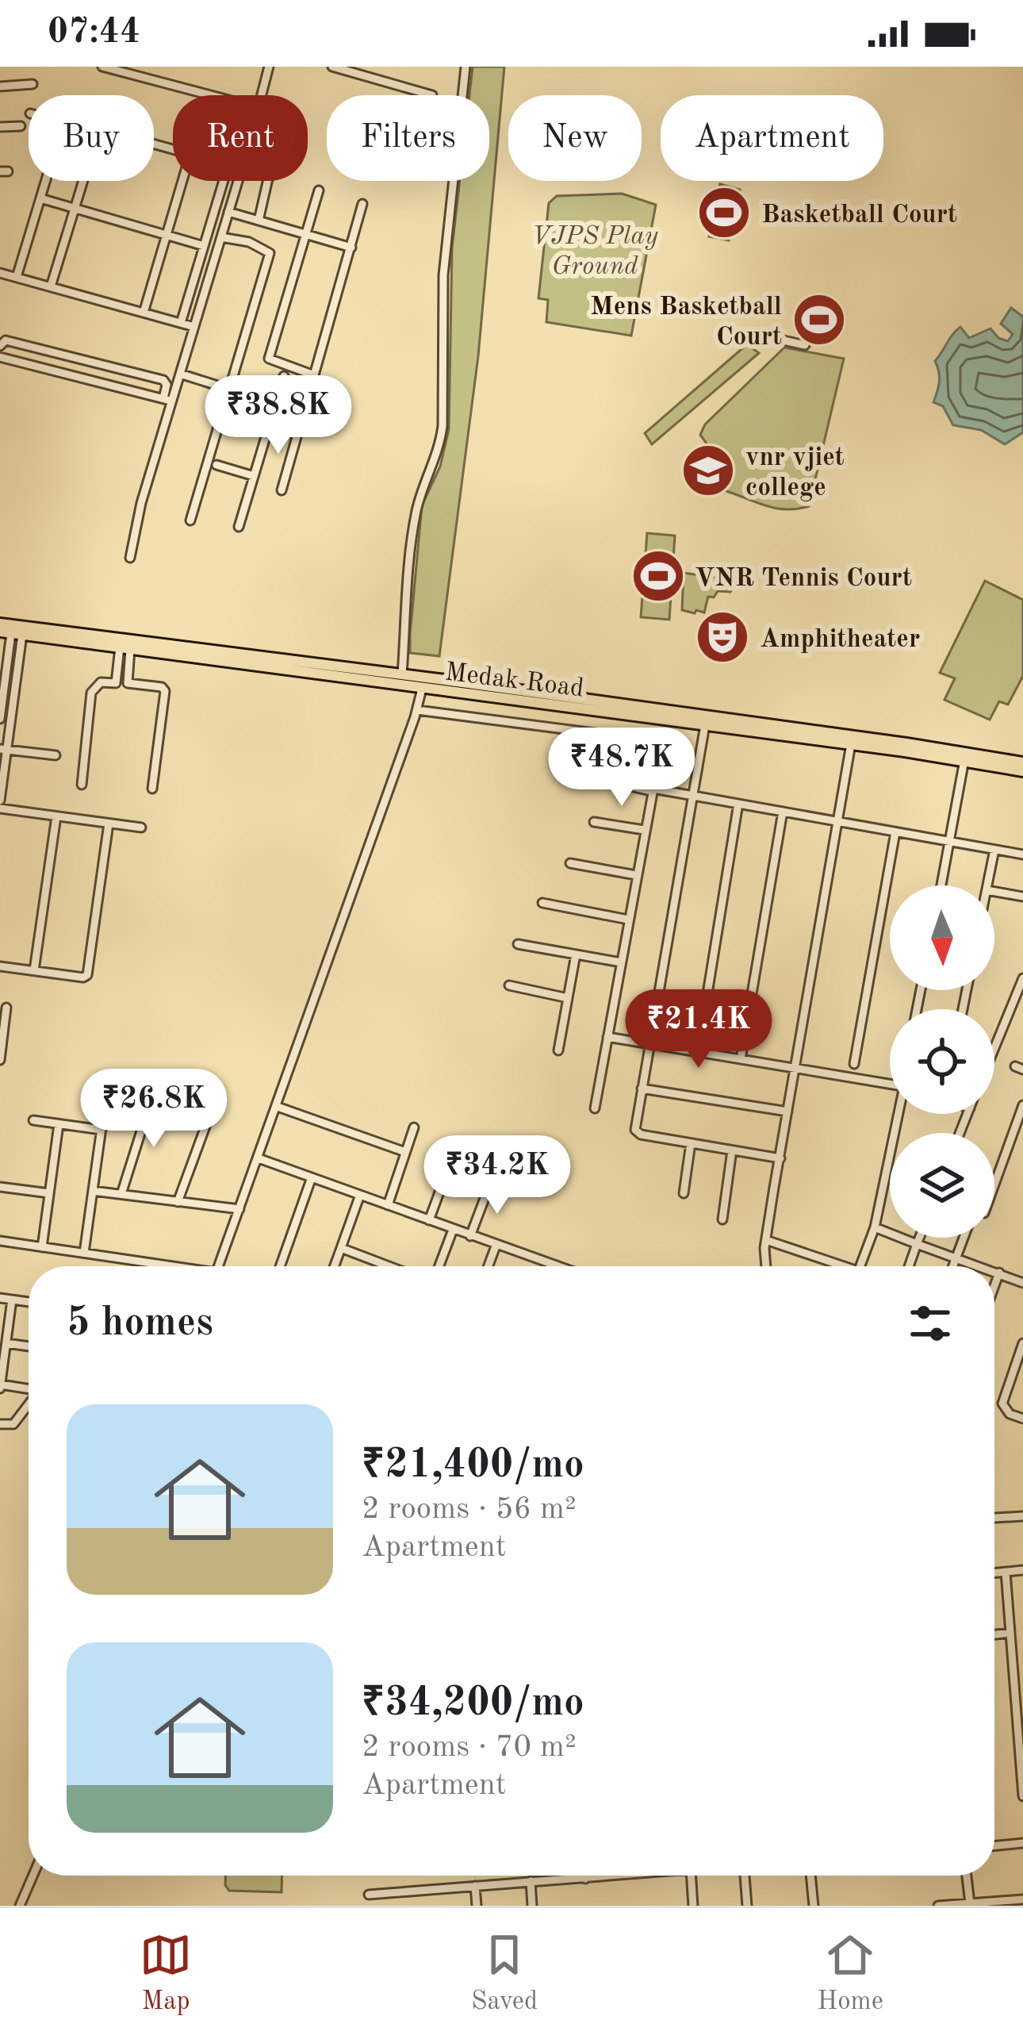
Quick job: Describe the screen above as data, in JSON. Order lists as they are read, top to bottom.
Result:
{
  "streets": {
    "main road": ["Medak Road"]
  },
  "parks": ["VJPS Play Ground"],
  "places": {
    "sports": ["Basketball Court", "Mens Basketball Court", "VNR Tennis Court"],
    "school or university": ["vnr vjiet college"],
    "theatre": ["Amphitheater"]
  },
  "north": "bottom",
  "page": {
    "status": "07:44",
    "chip": [
      "Buy",
      "Rent",
      "Filters",
      "New",
      "Apartment"
    ],
    "price": [
      "₹38.8K",
      "₹48.7K",
      "₹21.4K",
      "₹26.8K",
      "₹34.2K"
    ],
    "heading": "5 homes",
    "list": [
      {
        "name": "₹21,400/mo",
        "note": "2 rooms · 56 m² · Apartment"
      },
      {
        "name": "₹34,200/mo",
        "note": "2 rooms · 70 m² · Apartment"
      }
    ],
    "tabs": ["Map", "Saved", "Home"]
  }
}
